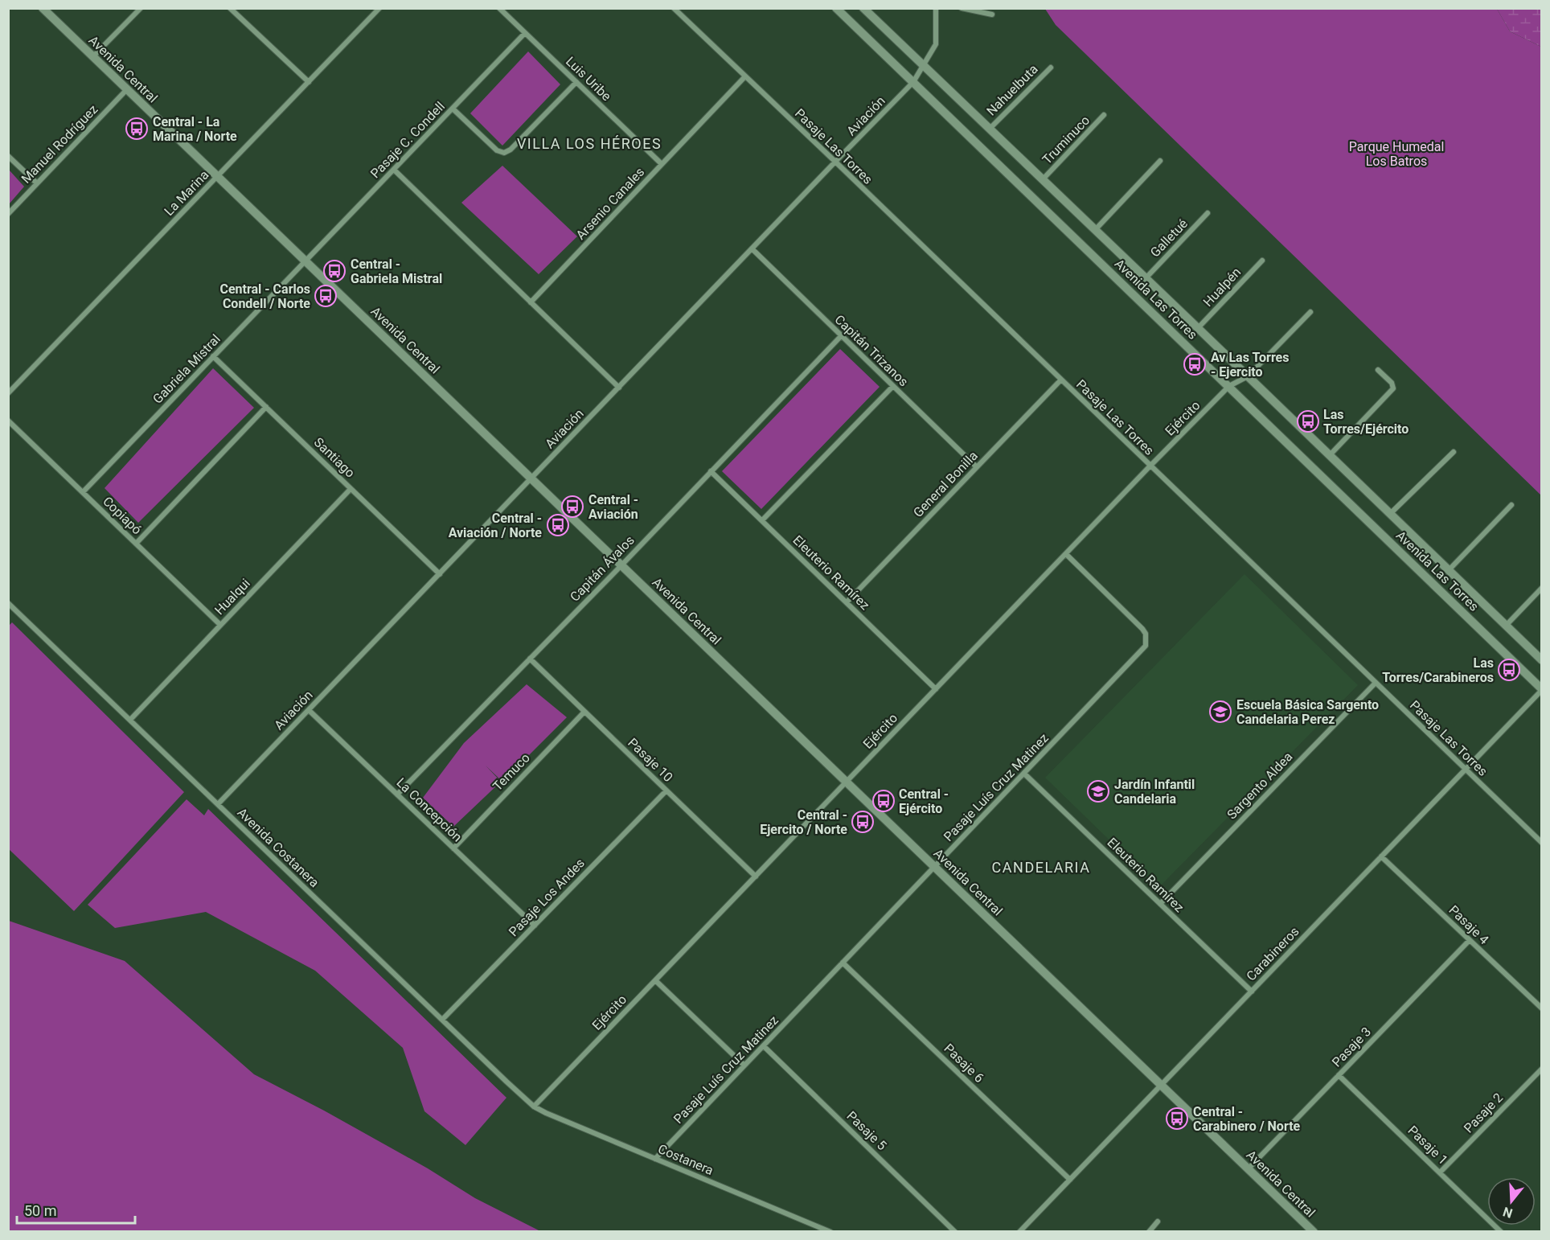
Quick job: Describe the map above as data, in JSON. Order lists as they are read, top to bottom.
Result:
{
  "streets": {
    "street": [
      "Avenida Central",
      "Luis Uribe",
      "Nahuelbuta",
      "Aviación",
      "Pasaje C. Condell",
      "Truminuco",
      "Manuel Rodríguez",
      "Pasaje Las Torres",
      "La Marina",
      "Arsenio Canales",
      "Galletué",
      "Hualpén",
      "Avenida Las Torres",
      "Capitán Trizanos",
      "Gabriela Mistral",
      "Ejército",
      "Santiago",
      "General Bonilla",
      "Copiapó",
      "Capitán Ávalos",
      "Eleuterio Ramírez",
      "Hualqui",
      "Pasaje 10",
      "Temuco",
      "Sargento Aldea",
      "Pasaje Luís Cruz Matinez",
      "La Concepción",
      "Avenida Costanera",
      "Pasaje Los Andes",
      "Pasaje 4",
      "Carabineros",
      "Pasaje 3",
      "Pasaje 6",
      "Pasaje 2",
      "Pasaje 5",
      "Pasaje 1",
      "Costanera"
    ]
  },
  "crossings": [
    ["Avenida Central", "Aviación"],
    ["Avenida Central", "Pasaje C. Condell"],
    ["Avenida Central", "Manuel Rodríguez"],
    ["Avenida Central", "La Marina"],
    ["Avenida Central", "Gabriela Mistral"],
    ["Avenida Central", "Ejército"],
    ["Avenida Central", "Capitán Ávalos"],
    ["Avenida Central", "Pasaje Luís Cruz Matinez"],
    ["Avenida Central", "Carabineros"],
    ["Avenida Central", "Pasaje 3"],
    ["Luis Uribe", "Pasaje C. Condell"],
    ["Luis Uribe", "Arsenio Canales"],
    ["Nahuelbuta", "Avenida Las Torres"],
    ["Aviación", "Pasaje Las Torres"],
    ["Aviación", "Avenida Las Torres"],
    ["Aviación", "Capitán Trizanos"],
    ["Aviación", "Santiago"],
    ["Aviación", "La Concepción"],
    ["Aviación", "Avenida Costanera"],
    ["Pasaje C. Condell", "Gabriela Mistral"],
    ["Truminuco", "Avenida Las Torres"],
    ["Pasaje Las Torres", "Arsenio Canales"],
    ["Pasaje Las Torres", "Ejército"],
    ["Pasaje Las Torres", "General Bonilla"],
    ["Pasaje Las Torres", "Sargento Aldea"],
    ["Pasaje Las Torres", "Carabineros"],
    ["Galletué", "Avenida Las Torres"],
    ["Hualpén", "Avenida Las Torres"],
    ["Avenida Las Torres", "Ejército"],
    ["Avenida Las Torres", "Carabineros"],
    ["Capitán Trizanos", "General Bonilla"],
    ["Capitán Trizanos", "Capitán Ávalos"],
    ["Gabriela Mistral", "Santiago"],
    ["Gabriela Mistral", "Copiapó"],
    ["Ejército", "Eleuterio Ramírez"],
    ["Ejército", "Pasaje 10"],
    ["Ejército", "Pasaje Luís Cruz Matinez"],
    ["Ejército", "Avenida Costanera"],
    ["Ejército", "Costanera"],
    ["Santiago", "Hualqui"],
    ["General Bonilla", "Eleuterio Ramírez"],
    ["Copiapó", "Hualqui"],
    ["Capitán Ávalos", "Eleuterio Ramírez"],
    ["Capitán Ávalos", "Pasaje 10"],
    ["Capitán Ávalos", "La Concepción"],
    ["Eleuterio Ramírez", "Sargento Aldea"],
    ["Eleuterio Ramírez", "Pasaje Luís Cruz Matinez"],
    ["Eleuterio Ramírez", "Carabineros"],
    ["Hualqui", "Avenida Costanera"],
    ["Pasaje 10", "Temuco"],
    ["Pasaje 10", "Pasaje Los Andes"],
    ["Temuco", "La Concepción"],
    ["Pasaje Luís Cruz Matinez", "Pasaje 6"],
    ["Pasaje Luís Cruz Matinez", "Pasaje 5"],
    ["Pasaje Luís Cruz Matinez", "Costanera"],
    ["La Concepción", "Pasaje Los Andes"],
    ["Avenida Costanera", "Pasaje Los Andes"],
    ["Avenida Costanera", "Costanera"],
    ["Pasaje 4", "Carabineros"],
    ["Pasaje 4", "Pasaje 3"],
    ["Carabineros", "Pasaje 6"],
    ["Pasaje 3", "Pasaje 1"],
    ["Pasaje 2", "Pasaje 1"]
  ],
  "districts": ["VILLA LOS HÉROES", "CANDELARIA"],
  "parks": ["Parque Humedal Los Batros"],
  "places": {
    "bus stop": [
      "Central - La Marina / Norte",
      "Central - Gabriela Mistral",
      "Central - Carlos Condell / Norte",
      "Av Las Torres - Ejercito",
      "Las Torres/Ejército",
      "Central - Aviación",
      "Central - Aviación / Norte",
      "Las Torres/Carabineros",
      "Central - Ejército",
      "Central - Ejercito / Norte",
      "Central - Carabinero / Norte"
    ],
    "school or university": ["Escuela Básica Sargento Candelaria Perez", "Jardín Infantil Candelaria"]
  },
  "scale_bar": "50 m",
  "north": "bottom"
}
